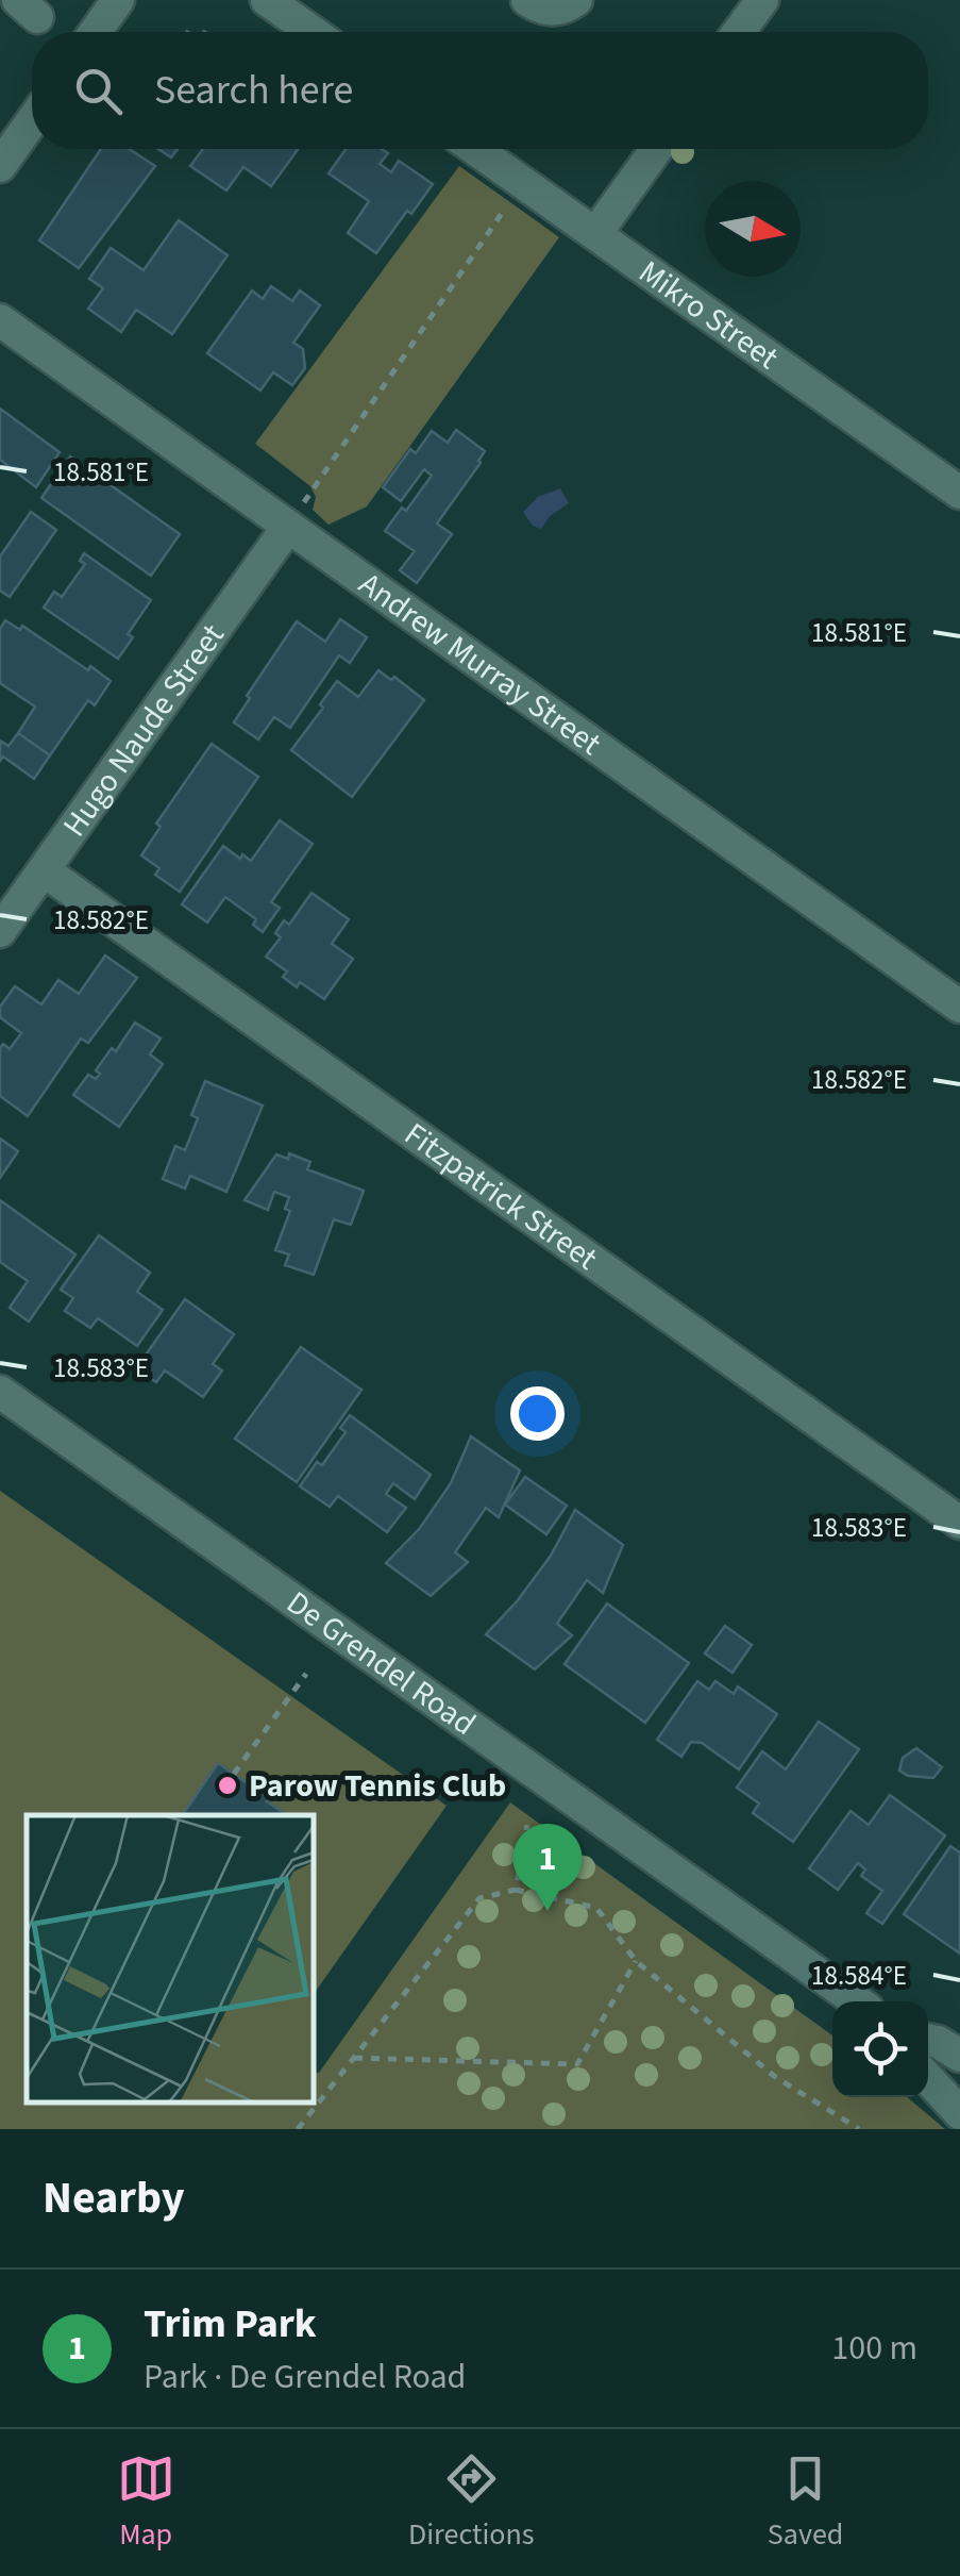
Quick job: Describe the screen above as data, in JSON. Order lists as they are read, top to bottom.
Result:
{
  "streets": {
    "street": [
      "Mikro Street",
      "Andrew Murray Street",
      "Hugo Naude Street",
      "Fitzpatrick Street",
      "De Grendel Road"
    ]
  },
  "crossings": [
    ["Andrew Murray Street", "Hugo Naude Street"],
    ["Hugo Naude Street", "Fitzpatrick Street"]
  ],
  "places": ["Parow Tennis Club"],
  "north": "right",
  "page": {
    "search": "Search here",
    "pins": "1",
    "heading": "Nearby",
    "list": [
      {
        "mark": "1",
        "name": "Trim Park",
        "note": "Park · De Grendel Road",
        "value": "100 m"
      }
    ],
    "nav": ["Map", "Directions", "Saved"]
  },
  "coordinates": [
    "18.581°E",
    "18.582°E",
    "18.583°E",
    "18.584°E"
  ]
}
